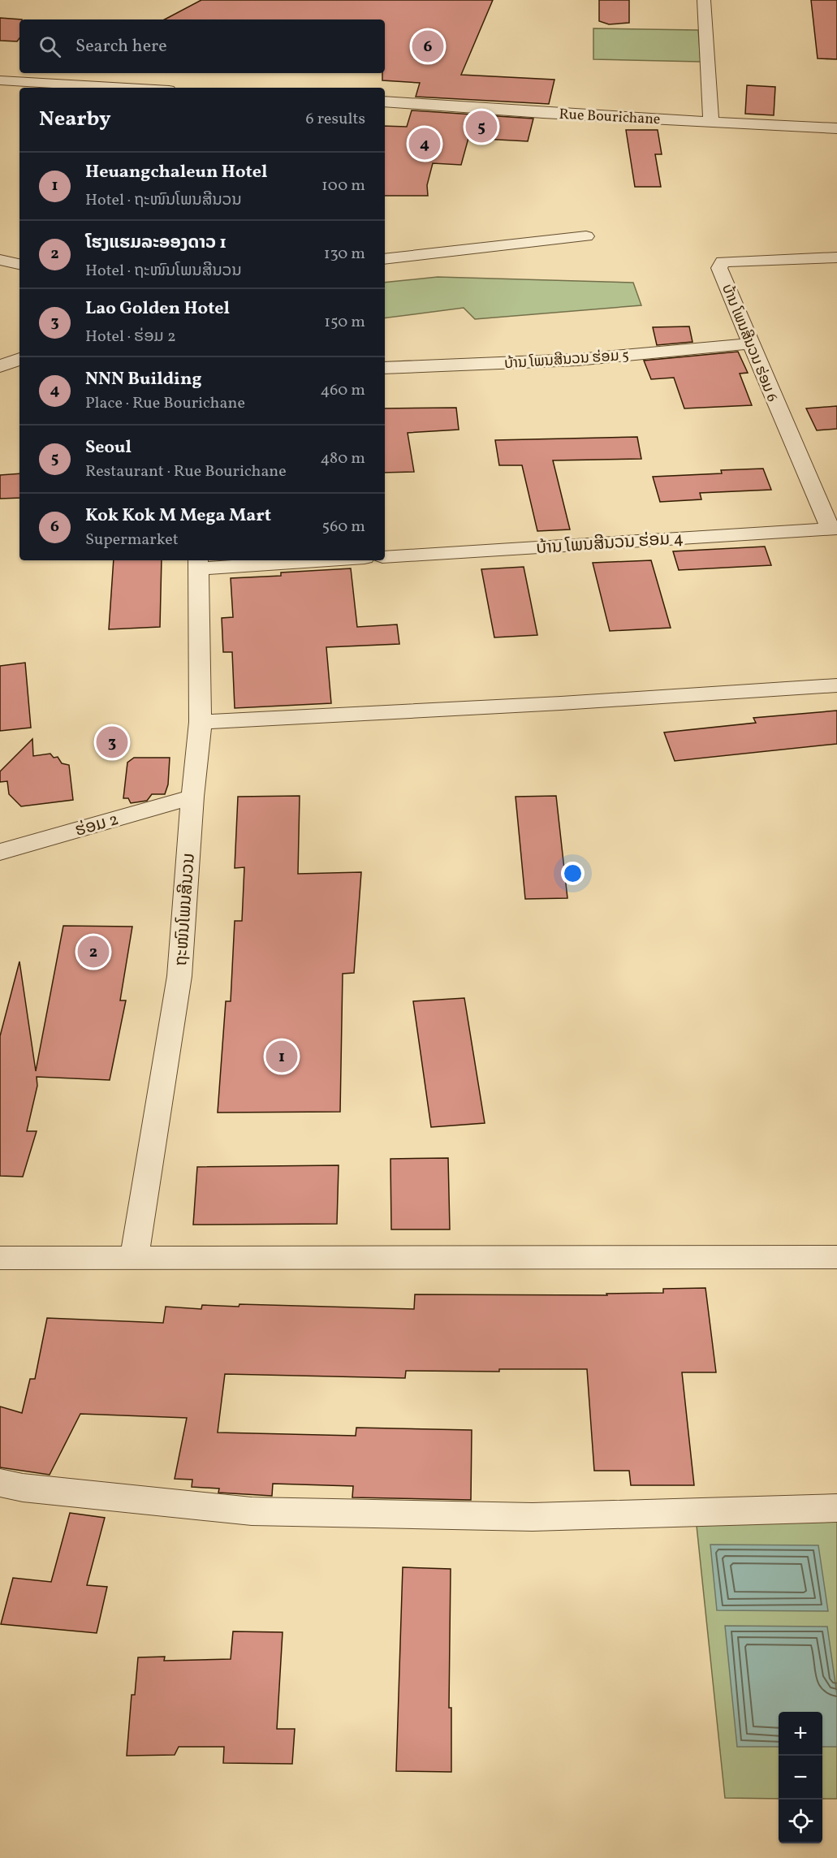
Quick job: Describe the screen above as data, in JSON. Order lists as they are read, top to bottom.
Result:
{
  "streets": {
    "street": [
      "Rue Bourichane",
      "ບ້ານ ໂພນສີນວນ ຮ່ອມ 6",
      "ບ້ານ ໂພນສີນວນ ຮ່ອມ 5",
      "ບ້ານ ໂພນສີນວນ ຮ່ອມ 4",
      "ຮ່ອມ 2",
      "ຖະໜົນໂພນສີນວນ"
    ]
  },
  "crossings": [
    ["ບ້ານ ໂພນສີນວນ ຮ່ອມ 6", "ບ້ານ ໂພນສີນວນ ຮ່ອມ 5"],
    ["ບ້ານ ໂພນສີນວນ ຮ່ອມ 6", "ບ້ານ ໂພນສີນວນ ຮ່ອມ 4"],
    ["ຮ່ອມ 2", "ຖະໜົນໂພນສີນວນ"]
  ],
  "page": {
    "search": "Search here",
    "pins": [
      "6",
      "5",
      "4",
      "3",
      "2",
      "1"
    ],
    "heading": ["Nearby", "6 results"],
    "list": [
      {
        "mark": "1",
        "name": "Heuangchaleun Hotel",
        "note": "Hotel · ຖະໜົນໂພນສີນວນ",
        "value": "100 m"
      },
      {
        "mark": "2",
        "name": "ໂຮງແຮມລະອອງດາວ 1",
        "note": "Hotel · ຖະໜົນໂພນສີນວນ",
        "value": "130 m"
      },
      {
        "mark": "3",
        "name": "Lao Golden Hotel",
        "note": "Hotel · ຮ່ອມ 2",
        "value": "150 m"
      },
      {
        "mark": "4",
        "name": "NNN Building",
        "note": "Place · Rue Bourichane",
        "value": "460 m"
      },
      {
        "mark": "5",
        "name": "Seoul",
        "note": "Restaurant · Rue Bourichane",
        "value": "480 m"
      },
      {
        "mark": "6",
        "name": "Kok Kok M Mega Mart",
        "note": "Supermarket",
        "value": "560 m"
      }
    ],
    "map_buttons": ["+", "−"]
  }
}
